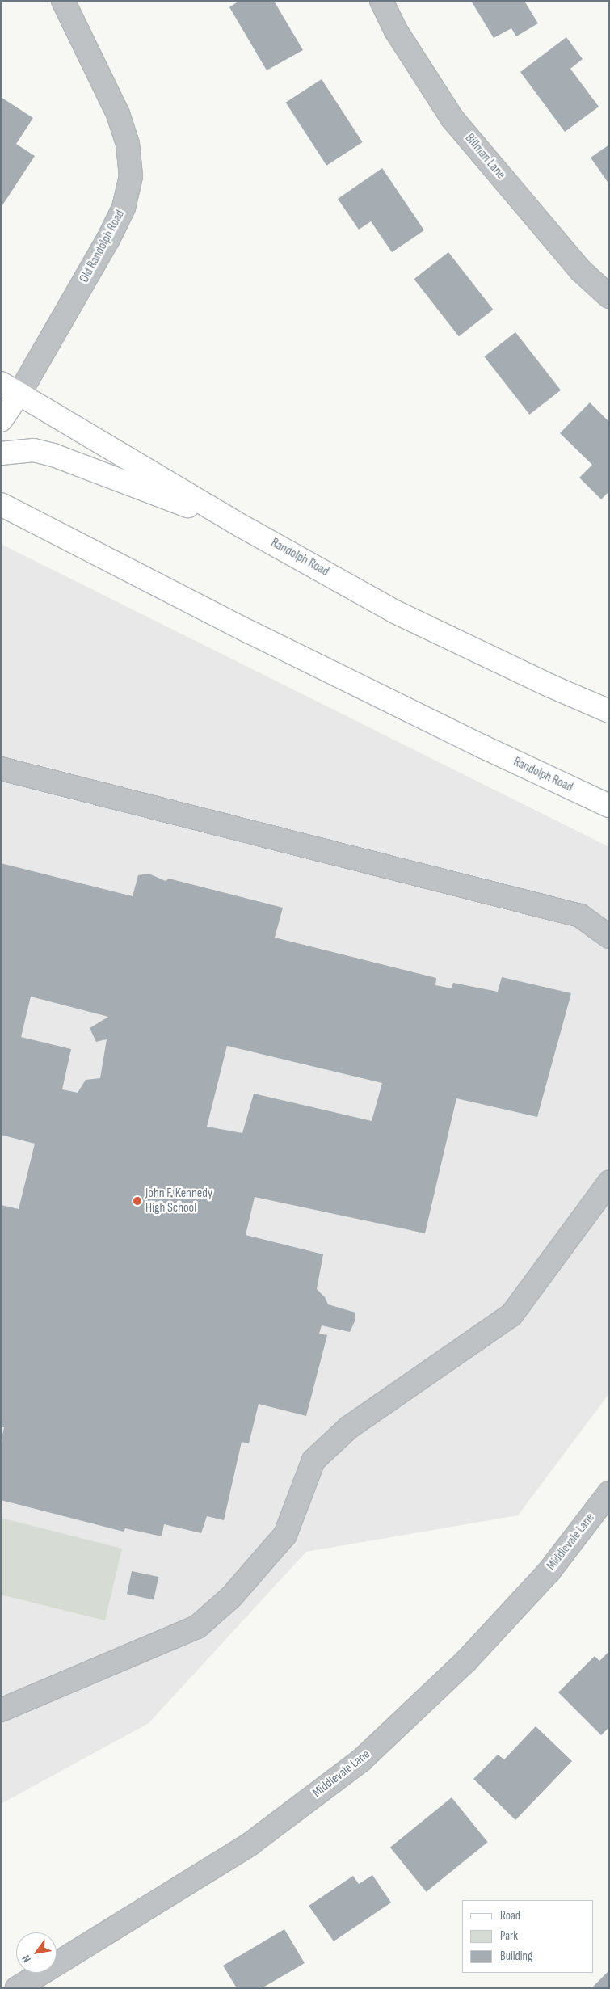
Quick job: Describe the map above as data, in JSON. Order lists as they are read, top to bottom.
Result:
{
  "streets": {
    "main road": ["Randolph Road"],
    "street": ["Billman Lane", "Old Randolph Road", "Middlevale Lane"]
  },
  "crossings": [
    ["Old Randolph Road", "Randolph Road"]
  ],
  "places": ["John F. Kennedy High School"],
  "legend": ["Road", "Park", "Building"],
  "north": "bottom left"
}
